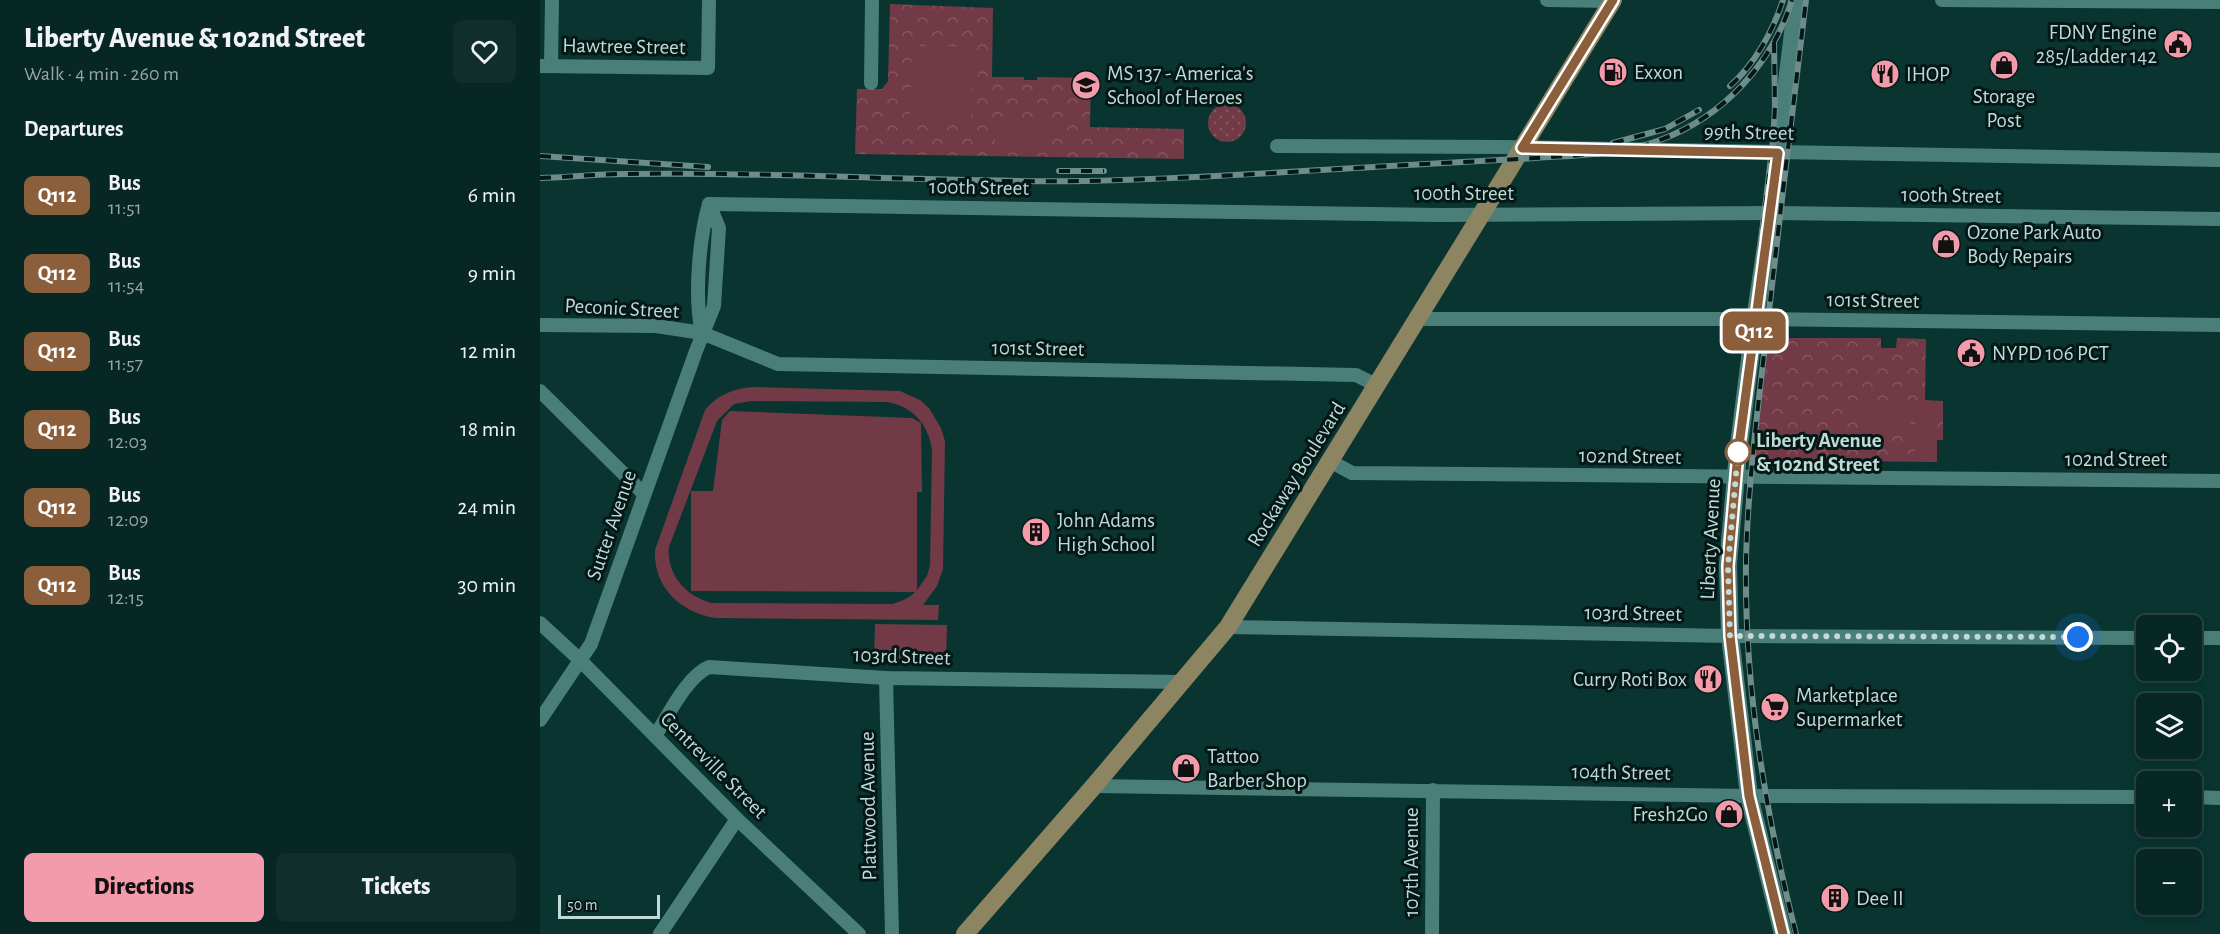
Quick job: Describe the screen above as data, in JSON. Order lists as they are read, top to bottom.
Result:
{
  "streets": {
    "main road": ["Rockaway Boulevard"],
    "street": [
      "Hawtree Street",
      "99th Street",
      "100th Street",
      "101st Street",
      "Peconic Street",
      "102nd Street",
      "Sutter Avenue",
      "Liberty Avenue",
      "103rd Street",
      "Centreville Street",
      "104th Street",
      "Plattwood Avenue",
      "107th Avenue"
    ]
  },
  "crossings": [
    ["99th Street", "Rockaway Boulevard"],
    ["99th Street", "Liberty Avenue"],
    ["100th Street", "Rockaway Boulevard"],
    ["100th Street", "Sutter Avenue"],
    ["100th Street", "Liberty Avenue"],
    ["101st Street", "Peconic Street"],
    ["101st Street", "Rockaway Boulevard"],
    ["101st Street", "Sutter Avenue"],
    ["101st Street", "Liberty Avenue"],
    ["Peconic Street", "Sutter Avenue"],
    ["102nd Street", "Rockaway Boulevard"],
    ["102nd Street", "Liberty Avenue"],
    ["Rockaway Boulevard", "103rd Street"],
    ["Rockaway Boulevard", "104th Street"],
    ["Sutter Avenue", "Centreville Street"],
    ["Liberty Avenue", "103rd Street"],
    ["Liberty Avenue", "104th Street"],
    ["103rd Street", "Centreville Street"],
    ["103rd Street", "Plattwood Avenue"],
    ["104th Street", "107th Avenue"]
  ],
  "places": {
    "public building": ["FDNY Engine 285/Ladder 142", "NYPD 106 PCT"],
    "shop": [
      "Storage Post",
      "Ozone Park Auto Body Repairs",
      "Tattoo Barber Shop",
      "Fresh2Go"
    ],
    "fuel station": ["Exxon"],
    "restaurant": ["IHOP", "Curry Roti Box"],
    "school or university": ["MS 137 - America's School of Heroes"],
    "other": ["Liberty Avenue & 102nd Street"],
    "building": ["John Adams High School", "Dee II"],
    "supermarket": ["Marketplace Supermarket"]
  },
  "lines": ["bus line Q112"],
  "scale_bar": "50 m",
  "page": {
    "heading": [
      ["Liberty Avenue & 102nd Street", "Walk · 4 min · 260 m"],
      "Departures"
    ],
    "on_map": "Q112",
    "list": [
      {
        "mark": "Q112",
        "name": "Bus",
        "note": "11:51",
        "value": "6 min"
      },
      {
        "mark": "Q112",
        "name": "Bus",
        "note": "11:54",
        "value": "9 min"
      },
      {
        "mark": "Q112",
        "name": "Bus",
        "note": "11:57",
        "value": "12 min"
      },
      {
        "mark": "Q112",
        "name": "Bus",
        "note": "12:03",
        "value": "18 min"
      },
      {
        "mark": "Q112",
        "name": "Bus",
        "note": "12:09",
        "value": "24 min"
      },
      {
        "mark": "Q112",
        "name": "Bus",
        "note": "12:15",
        "value": "30 min"
      }
    ],
    "map_buttons": ["+", "−"],
    "buttons": ["Directions", "Tickets"],
    "scale": "50 m"
  }
}
